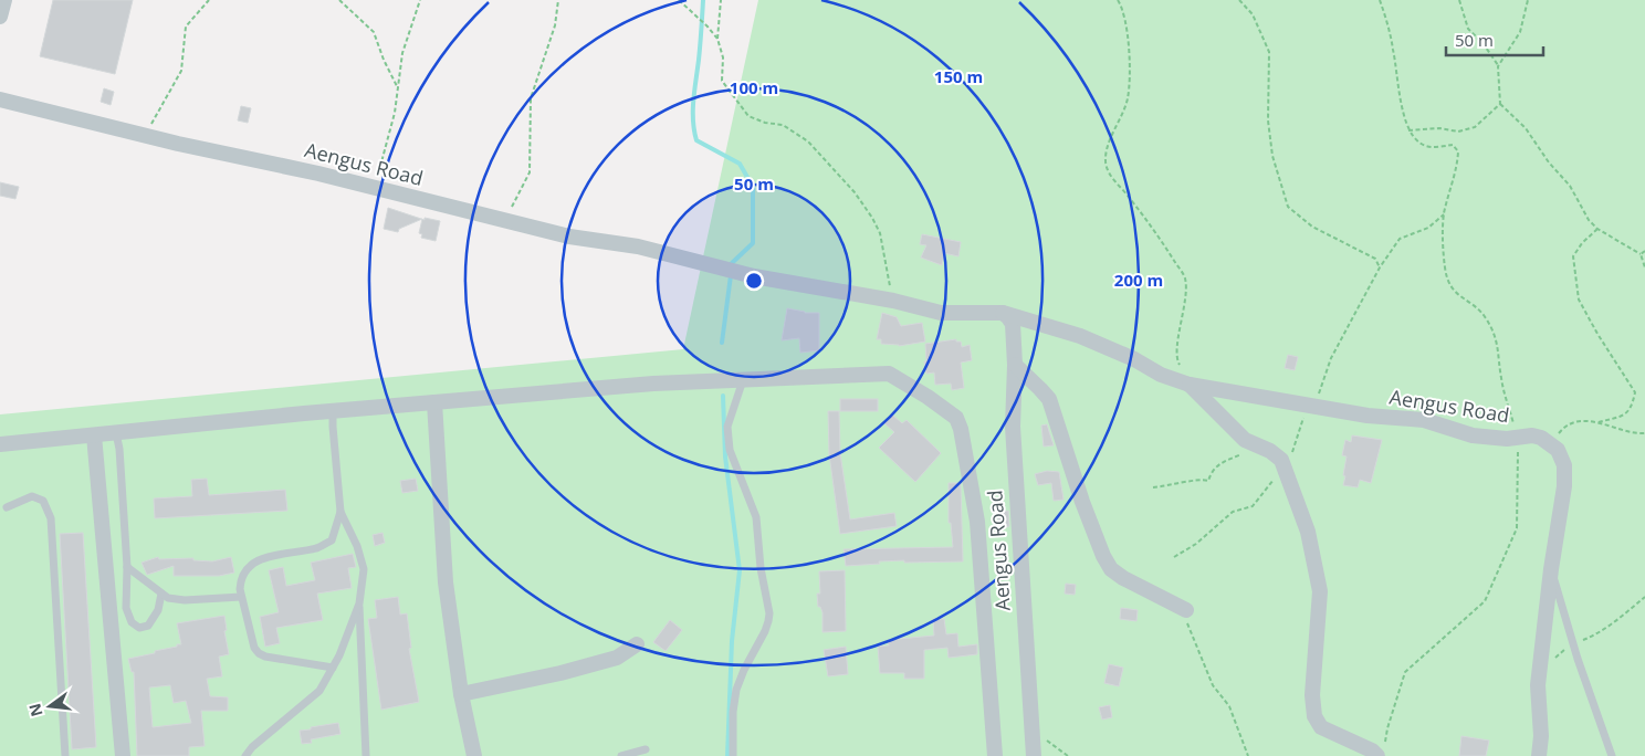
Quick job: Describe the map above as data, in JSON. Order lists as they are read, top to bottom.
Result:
{
  "streets": {
    "street": ["Aengus Road"]
  },
  "scale_bar": "50 m",
  "north": "left",
  "rings": [
    "150 m",
    "100 m",
    "50 m",
    "200 m"
  ]
}
